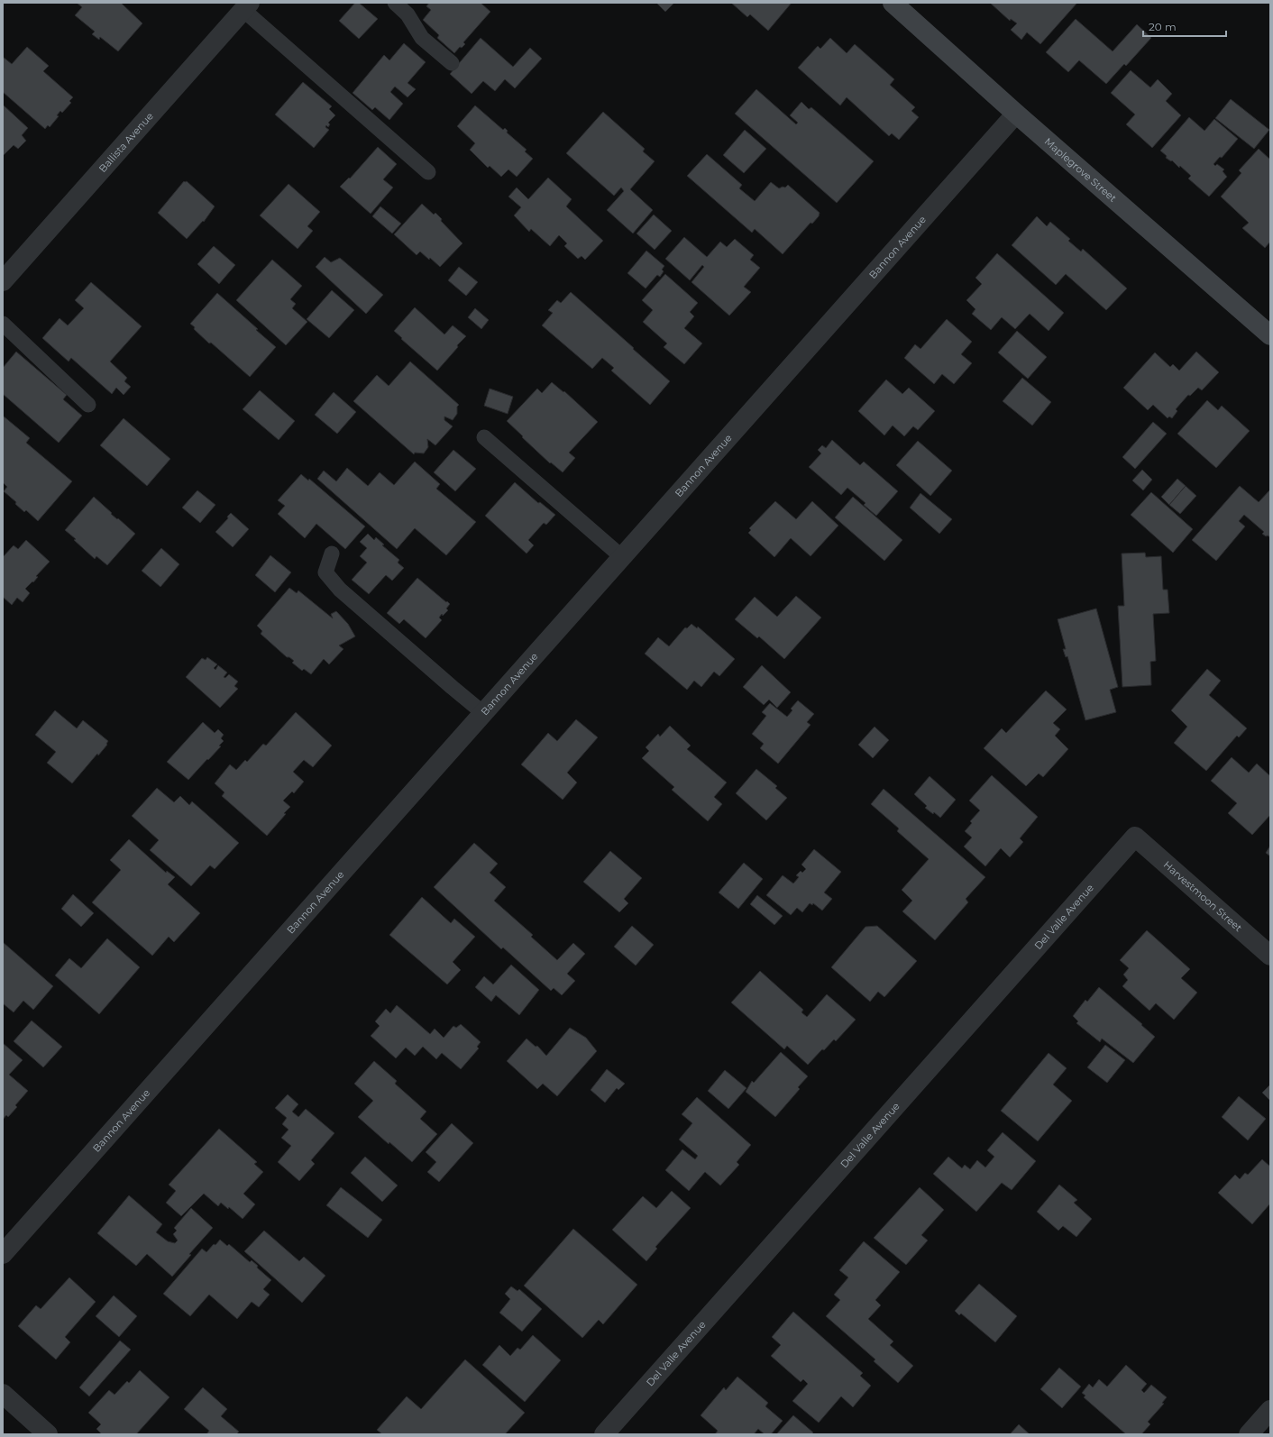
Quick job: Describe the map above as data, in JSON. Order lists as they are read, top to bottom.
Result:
{
  "streets": {
    "street": [
      "Ballista Avenue",
      "Maplegrove Street",
      "Bannon Avenue",
      "Harvestmoon Street",
      "Del Valle Avenue"
    ]
  },
  "crossings": [
    ["Maplegrove Street", "Bannon Avenue"],
    ["Harvestmoon Street", "Del Valle Avenue"]
  ],
  "scale_bar": "20 m"
}
